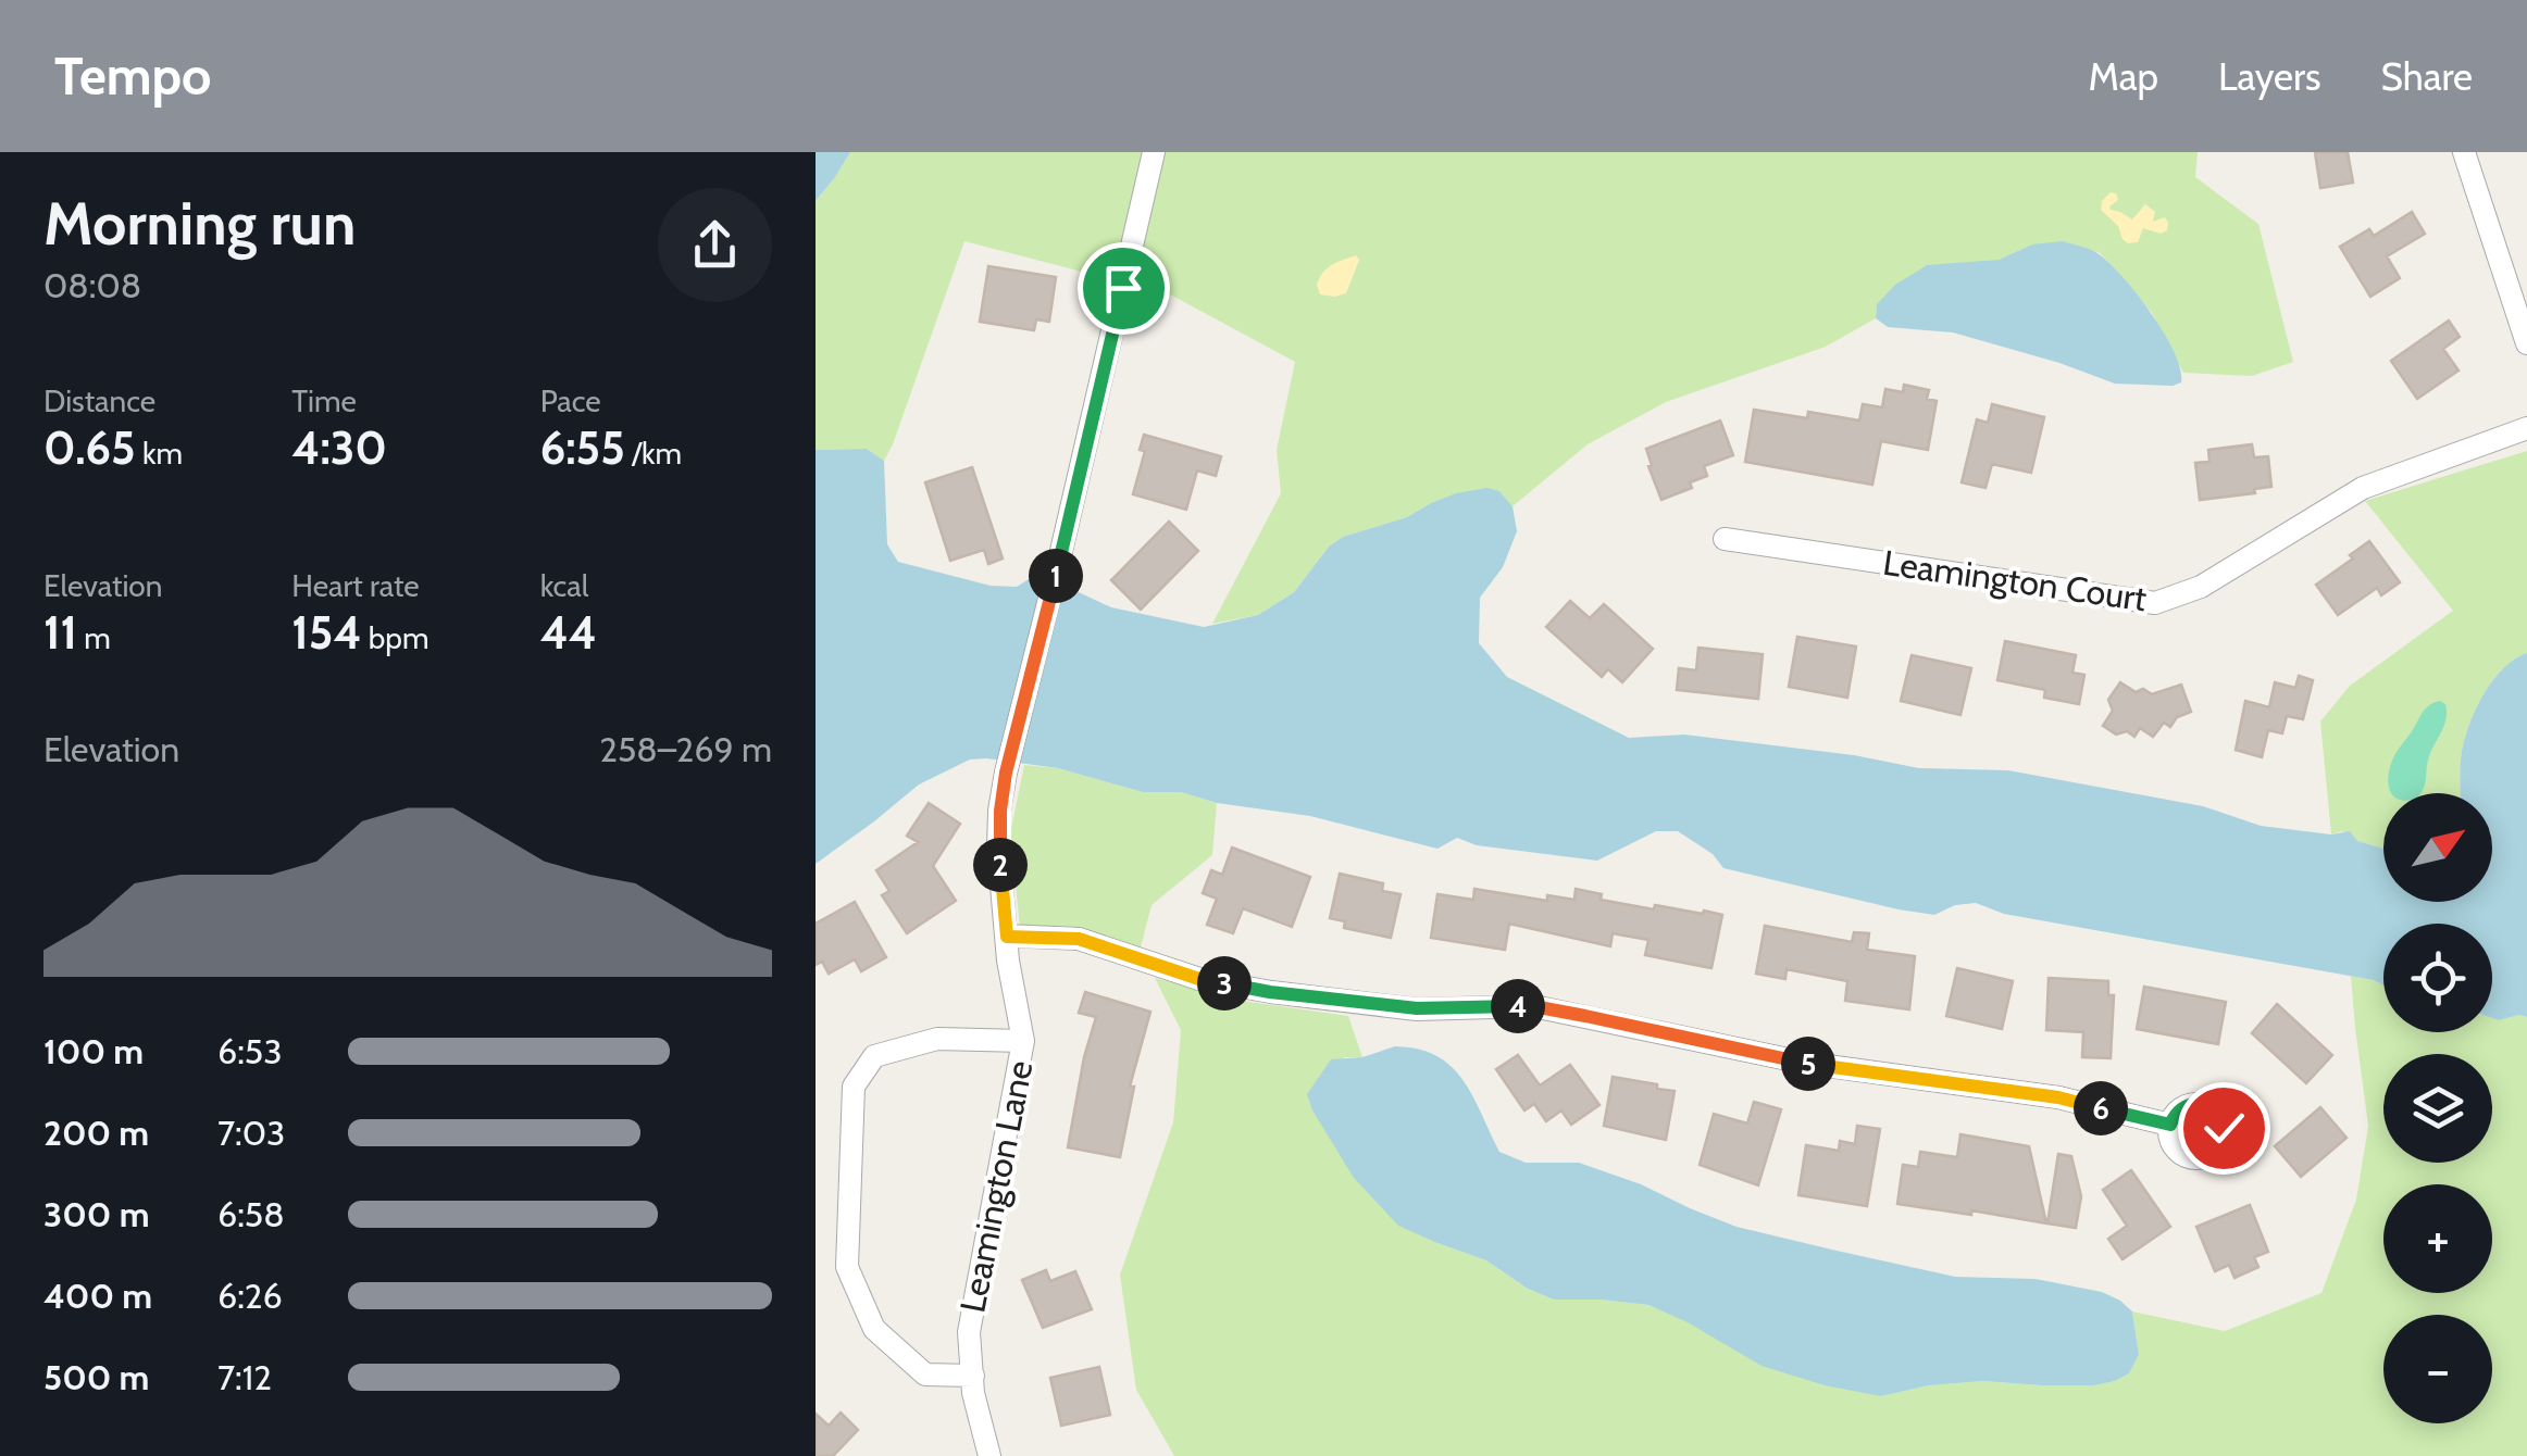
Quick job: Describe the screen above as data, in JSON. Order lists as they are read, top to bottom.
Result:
{
  "streets": {
    "street": ["Leamington Court", "Leamington Lane"]
  },
  "north": "top right",
  "page": {
    "header": "Tempo",
    "nav": ["Map", "Layers", "Share"],
    "heading": ["Morning run", "08:08"],
    "stats": [
      ["Distance", "0.65 km"],
      ["Time", "4:30"],
      ["Pace", "6:55 /km"],
      ["Elevation", "11 m"],
      ["Heart rate", "154 bpm"],
      ["kcal", "44"]
    ],
    "pins": [
      "1",
      "2",
      "3",
      "4",
      "5",
      "6"
    ],
    "chart": ["Elevation", "258–269 m"],
    "map_buttons": ["+", "−"],
    "list": [
      {
        "name": "100 m",
        "note": "6:53"
      },
      {
        "name": "200 m",
        "note": "7:03"
      },
      {
        "name": "300 m",
        "note": "6:58"
      },
      {
        "name": "400 m",
        "note": "6:26"
      },
      {
        "name": "500 m",
        "note": "7:12"
      }
    ]
  }
}
